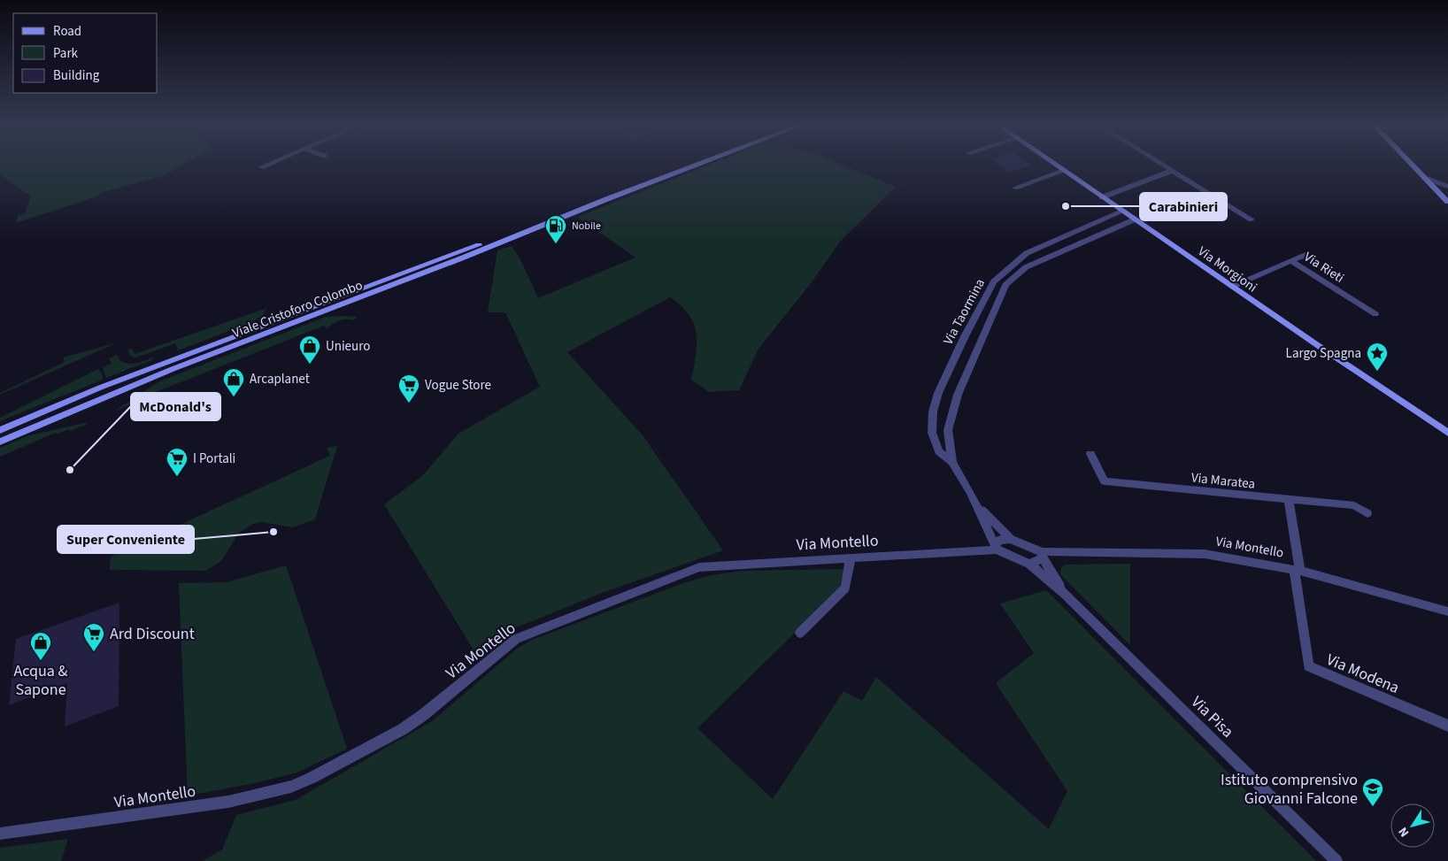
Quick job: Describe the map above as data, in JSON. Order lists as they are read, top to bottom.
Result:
{
  "streets": {
    "main road": ["Via Morgioni", "Viale Cristoforo Colombo"],
    "street": [
      "Via Rieti",
      "Via Taormina",
      "Via Maratea",
      "Via Montello",
      "Via Modena",
      "Via Pisa"
    ]
  },
  "crossings": [
    ["Via Rieti", "Via Morgioni"],
    ["Via Morgioni", "Via Taormina"],
    ["Via Taormina", "Via Montello"],
    ["Via Taormina", "Via Pisa"],
    ["Via Montello", "Via Modena"],
    ["Via Montello", "Via Pisa"]
  ],
  "places": {
    "other": ["Carabinieri", "McDonald's", "Super Conveniente"],
    "fuel station": ["Nobile"],
    "shop": ["Unieuro", "Arcaplanet", "Acqua & Sapone"],
    "place": ["Largo Spagna"],
    "supermarket": ["Vogue Store", "I Portali", "Ard Discount"],
    "school or university": ["Istituto comprensivo Giovanni Falcone"]
  },
  "legend": ["Road", "Park", "Building"],
  "north": "bottom left"
}
